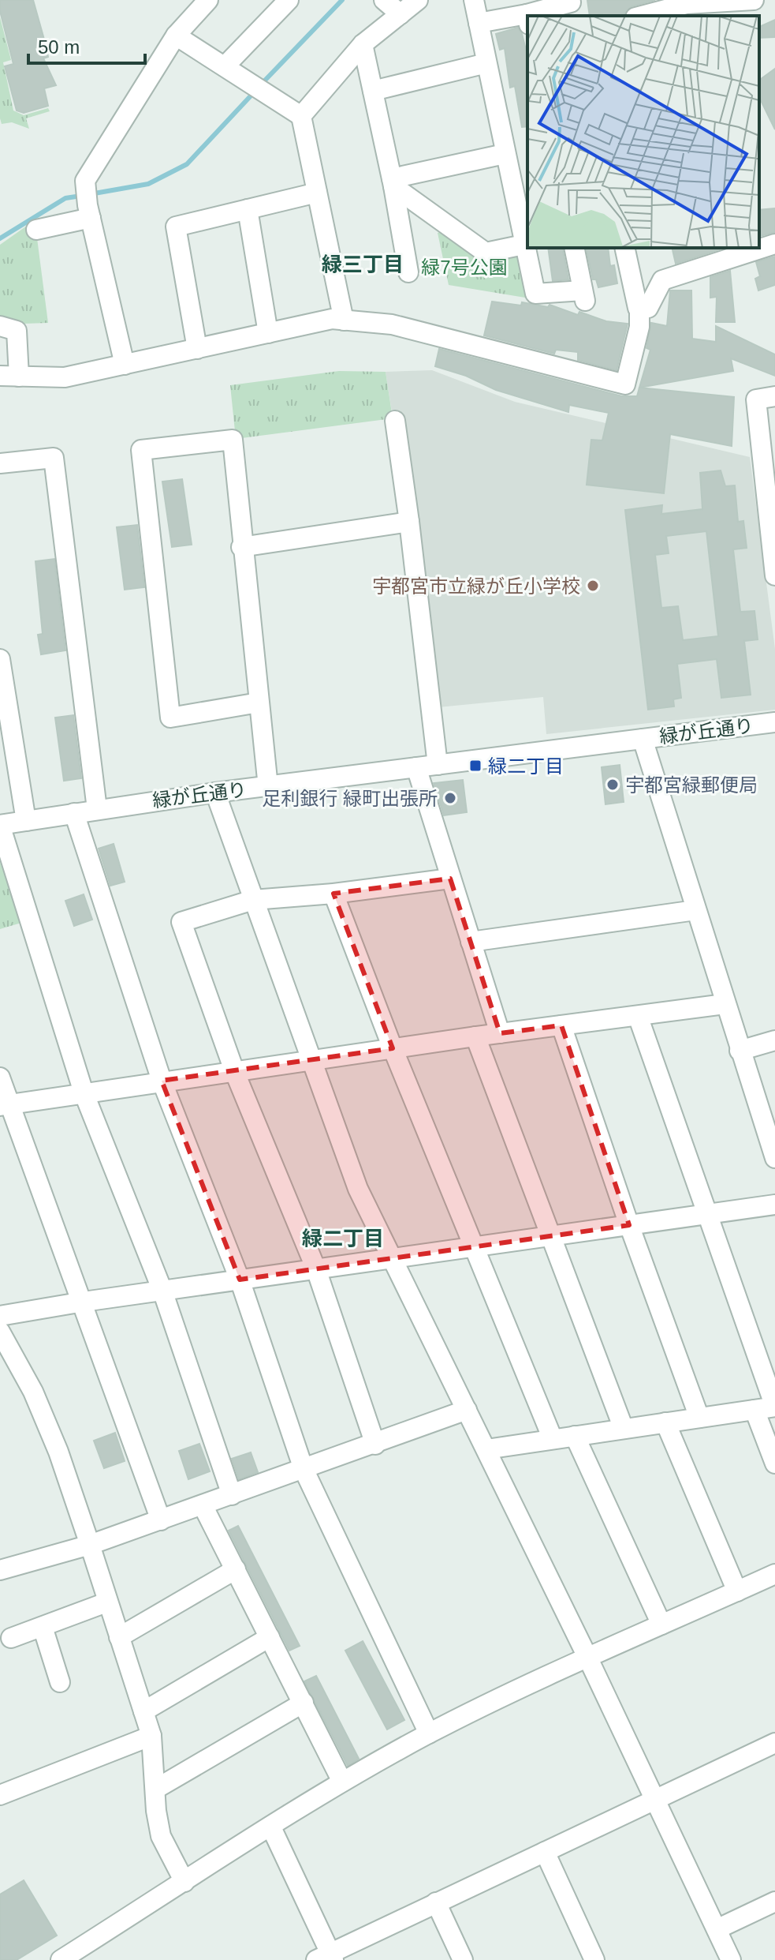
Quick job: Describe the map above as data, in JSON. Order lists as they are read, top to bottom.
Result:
{
  "streets": {
    "street": ["緑が丘通り"]
  },
  "districts": ["緑三丁目", "緑二丁目"],
  "parks": ["緑7号公園"],
  "places": {
    "other": ["宇都宮市立緑が丘小学校", "宇都宮緑郵便局", "足利銀行 緑町出張所"],
    "transit": ["緑二丁目"]
  },
  "scale_bar": "50 m"
}
